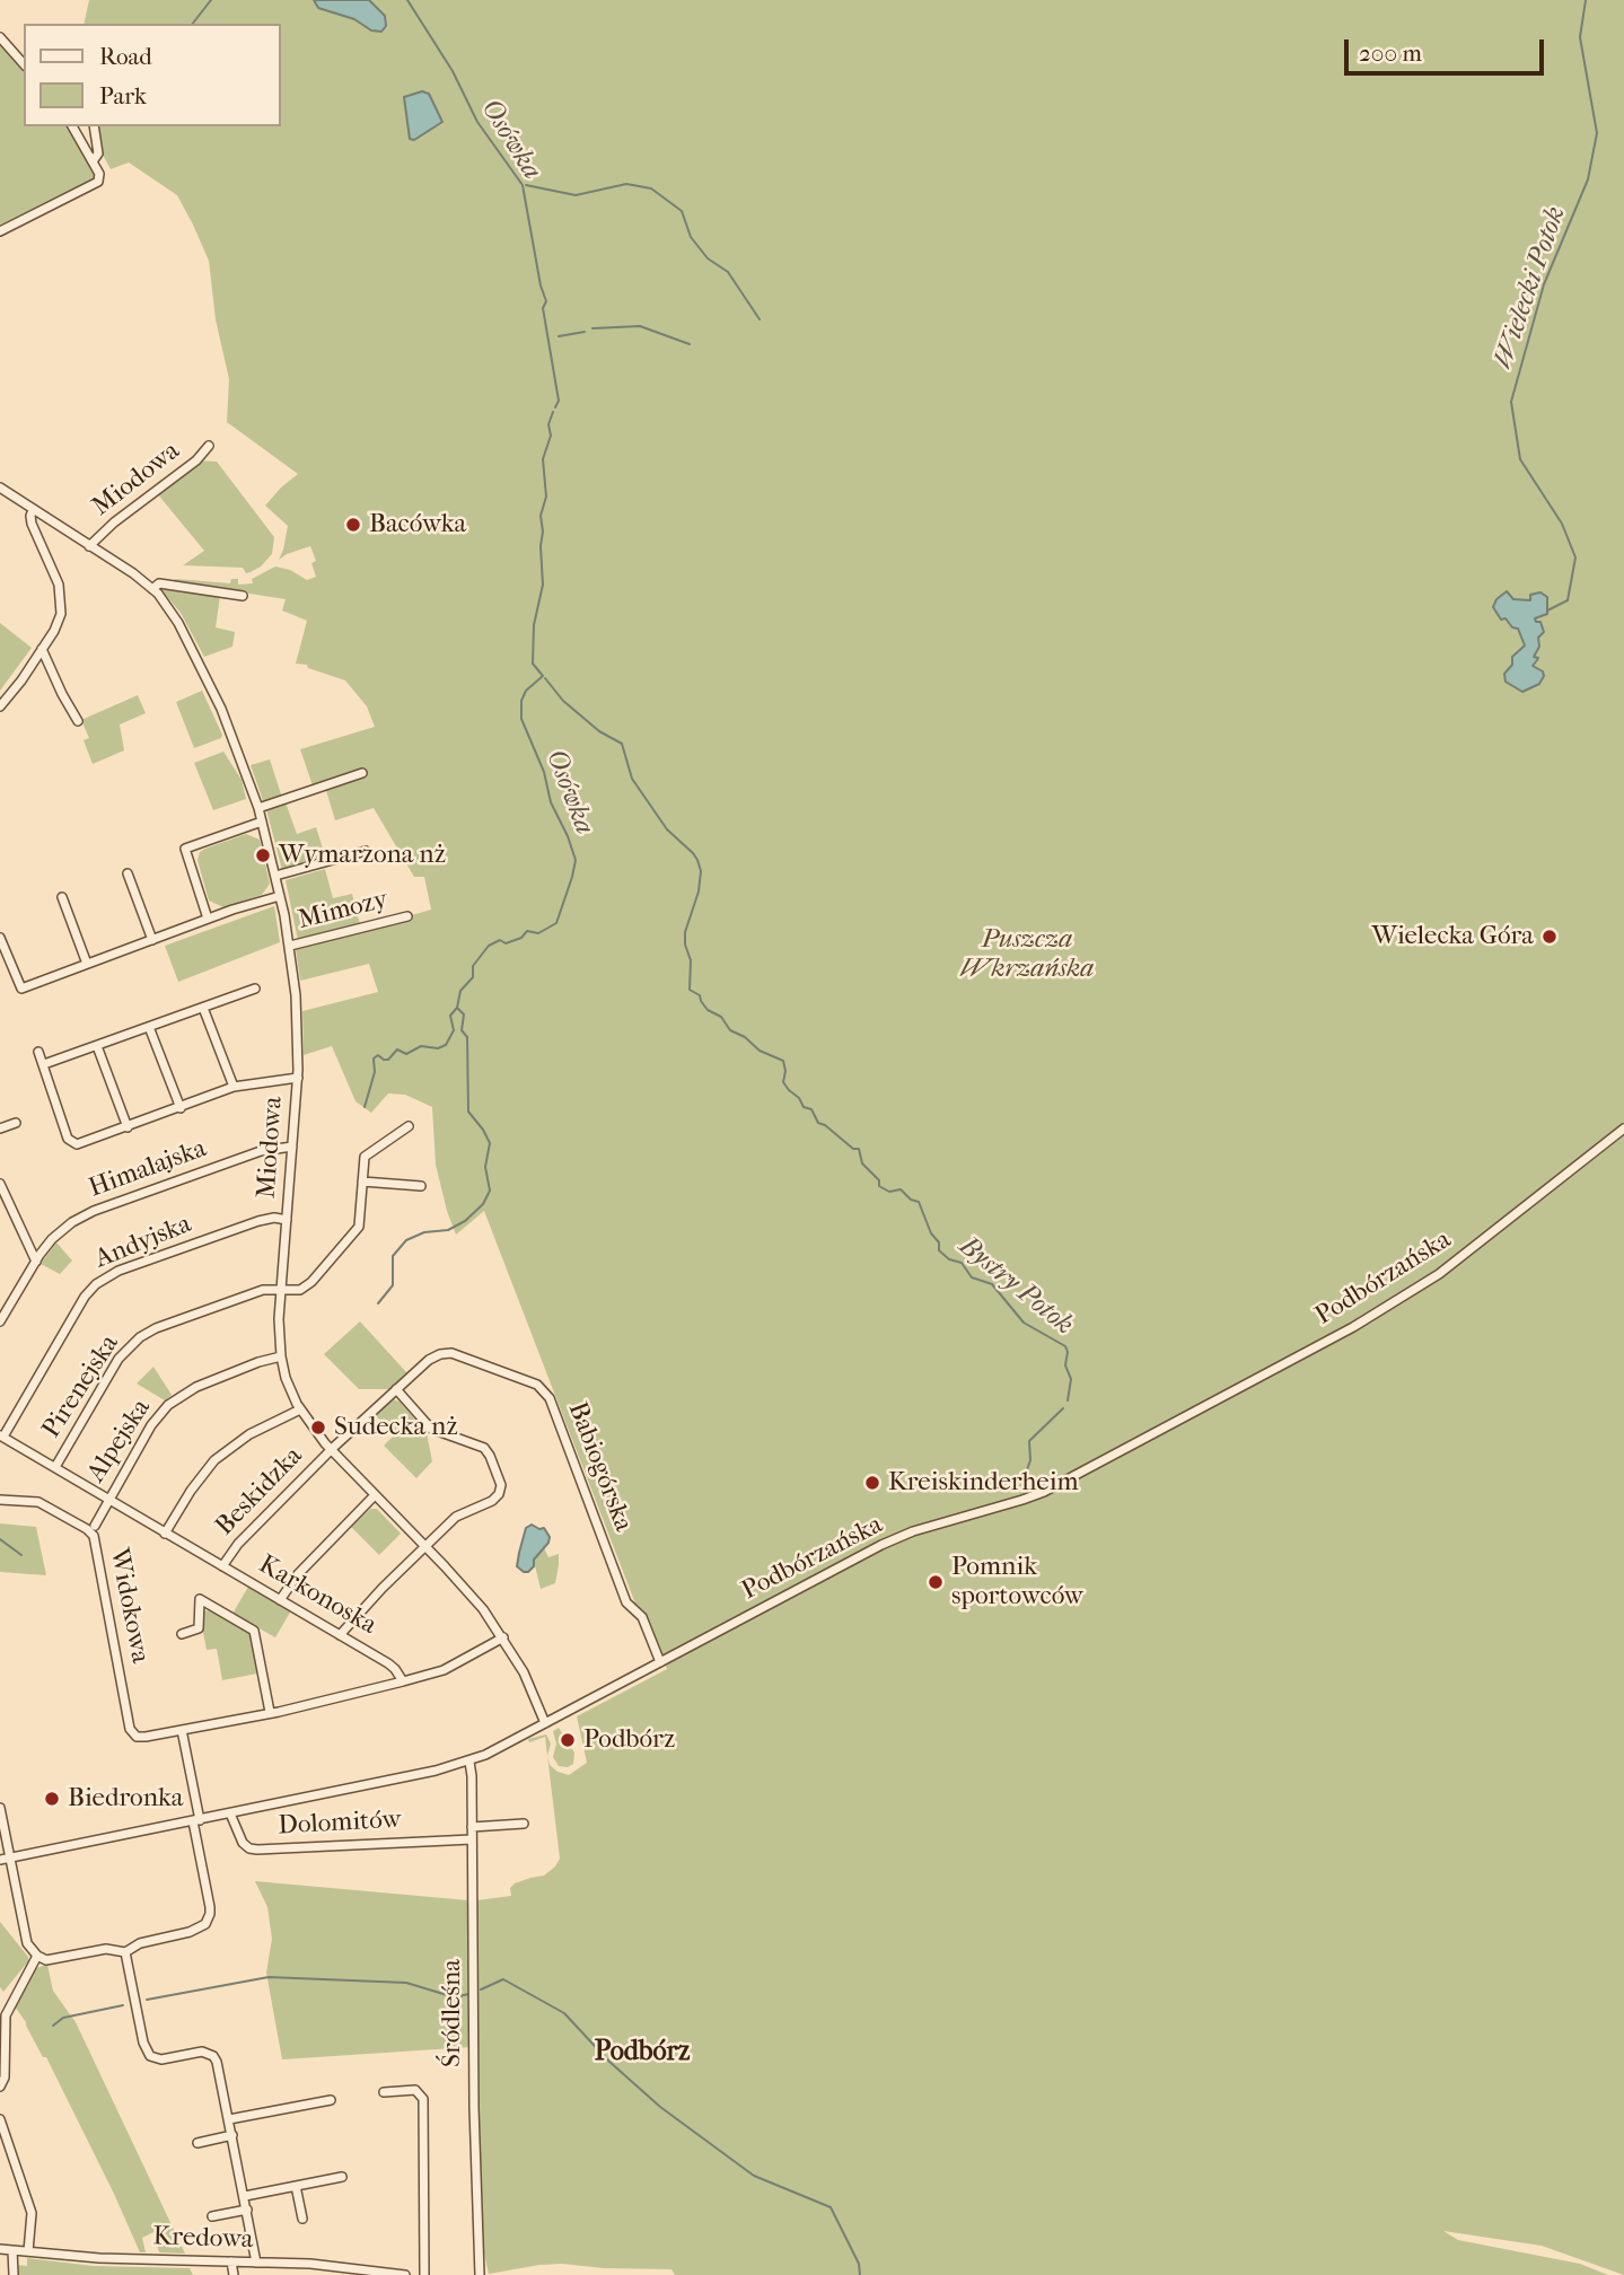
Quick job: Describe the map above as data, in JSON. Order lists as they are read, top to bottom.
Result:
{
  "streets": {
    "street": [
      "Miodowa",
      "Mimozy",
      "Himalajska",
      "Andyjska",
      "Podbórzańska",
      "Pirenejska",
      "Alpejska",
      "Babiogórska",
      "Beskidzka",
      "Karkonoska",
      "Widokowa",
      "Dolomitów",
      "Śródleśna",
      "Kredowa"
    ]
  },
  "crossings": [
    ["Miodowa", "Mimozy"],
    ["Miodowa", "Himalajska"],
    ["Miodowa", "Andyjska"],
    ["Miodowa", "Podbórzańska"],
    ["Miodowa", "Pirenejska"],
    ["Miodowa", "Alpejska"],
    ["Miodowa", "Babiogórska"],
    ["Miodowa", "Beskidzka"],
    ["Podbórzańska", "Babiogórska"],
    ["Podbórzańska", "Dolomitów"],
    ["Podbórzańska", "Śródleśna"],
    ["Alpejska", "Karkonoska"],
    ["Babiogórska", "Beskidzka"],
    ["Beskidzka", "Karkonoska"],
    ["Karkonoska", "Widokowa"],
    ["Dolomitów", "Śródleśna"]
  ],
  "districts": ["Podbórz"],
  "water": ["Osówka", "Wielecki Potok", "Bystry Potok"],
  "parks": ["Puszcza Wkrzańska"],
  "places": [
    "Bacówka",
    "Wymarzona nż",
    "Wielecka Góra",
    "Sudecka nż",
    "Kreiskinderheim",
    "Pomnik sportowców",
    "Podbórz",
    "Biedronka"
  ],
  "legend": ["Road", "Park"],
  "scale_bar": "200 m"
}
